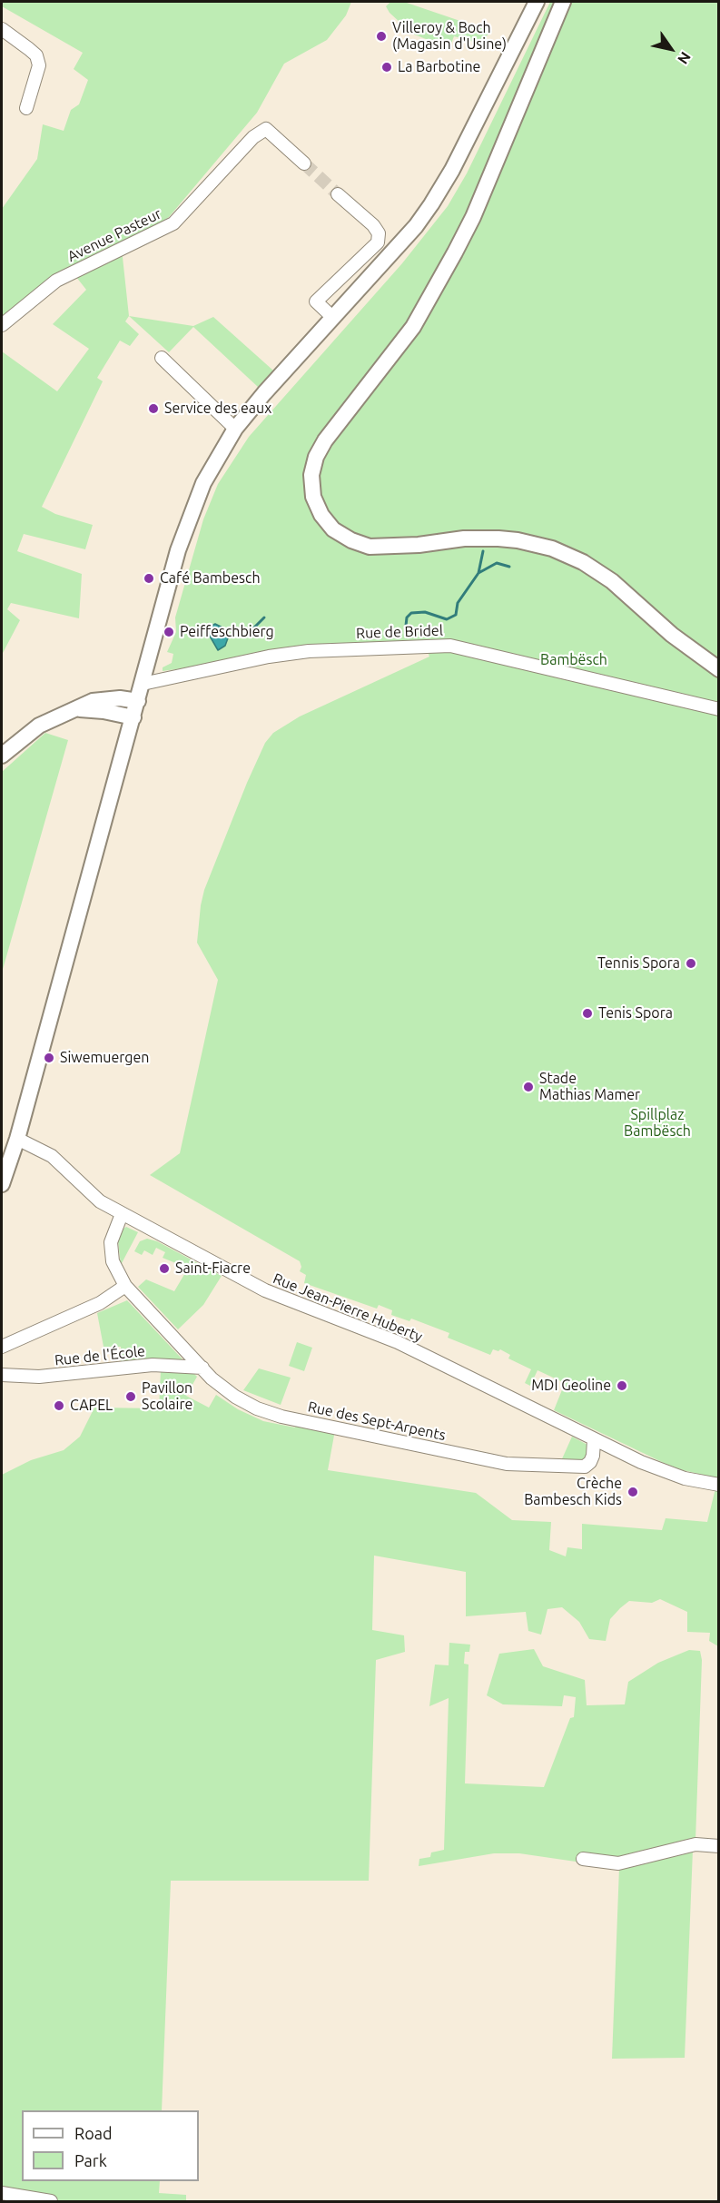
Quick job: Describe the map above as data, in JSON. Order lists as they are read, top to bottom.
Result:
{
  "streets": {
    "street": [
      "Avenue Pasteur",
      "Rue de Bridel",
      "Rue Jean-Pierre Huberty",
      "Rue de l'École",
      "Rue des Sept-Arpents"
    ]
  },
  "crossings": [
    ["Rue Jean-Pierre Huberty", "Rue des Sept-Arpents"],
    ["Rue de l'École", "Rue des Sept-Arpents"]
  ],
  "parks": ["Bambësch", "Spillplaz Bambësch"],
  "places": [
    "Villeroy & Boch (Magasin d'Usine)",
    "La Barbotine",
    "Service des eaux",
    "Café Bambesch",
    "Peiffeschbierg",
    "Tennis Spora",
    "Tenis Spora",
    "Siwemuergen",
    "Stade Mathias Mamer",
    "Saint-Fiacre",
    "MDI Geoline",
    "Pavillon Scolaire",
    "CAPEL",
    "Crèche Bambesch Kids"
  ],
  "legend": ["Road", "Park"],
  "north": "bottom right"
}
